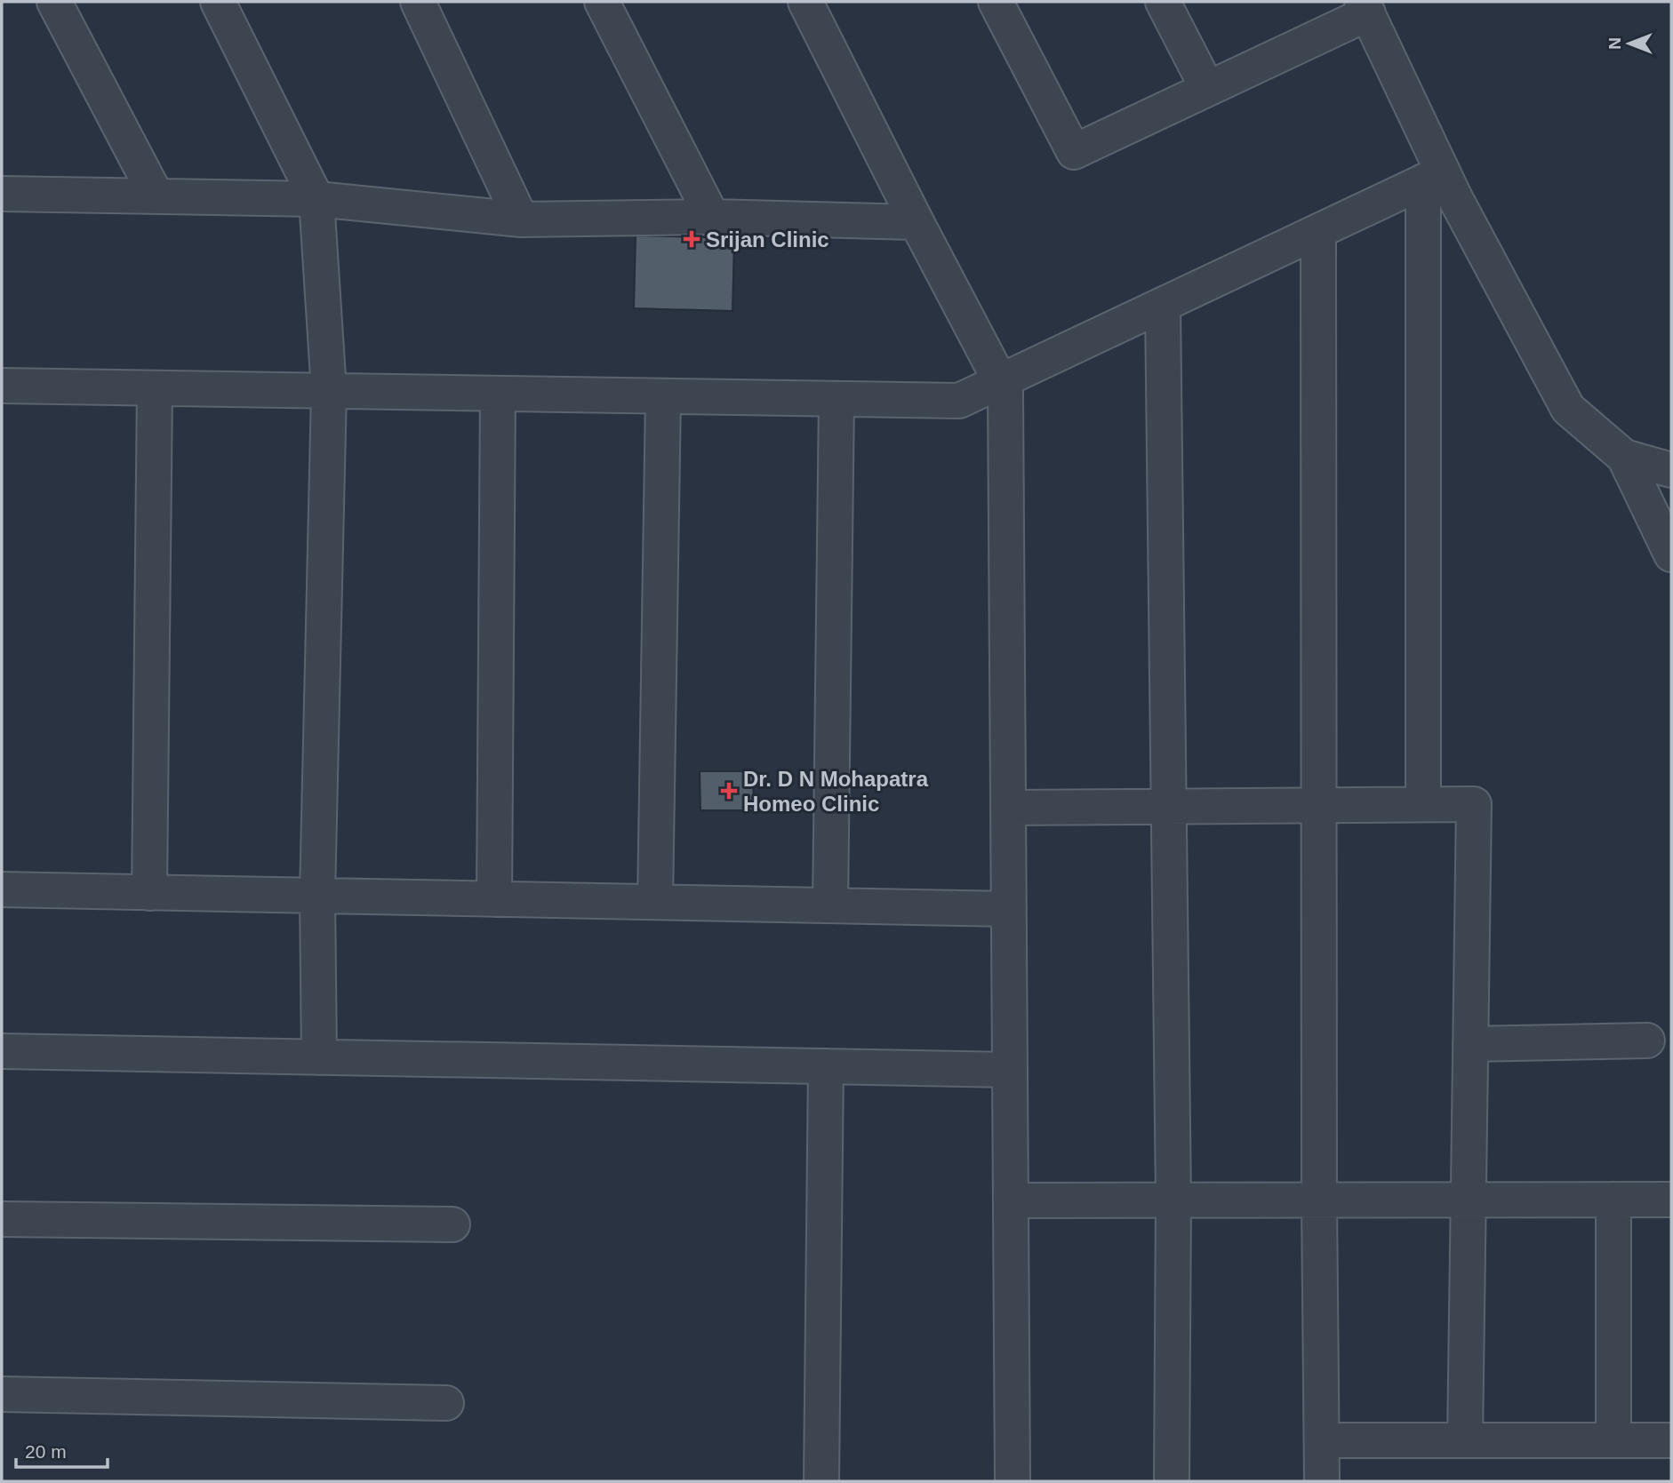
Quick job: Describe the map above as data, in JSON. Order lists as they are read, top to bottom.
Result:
{
  "places": {
    "health": ["Srijan Clinic", "Dr. D N Mohapatra Homeo Clinic"]
  },
  "scale_bar": "20 m",
  "north": "left"
}
